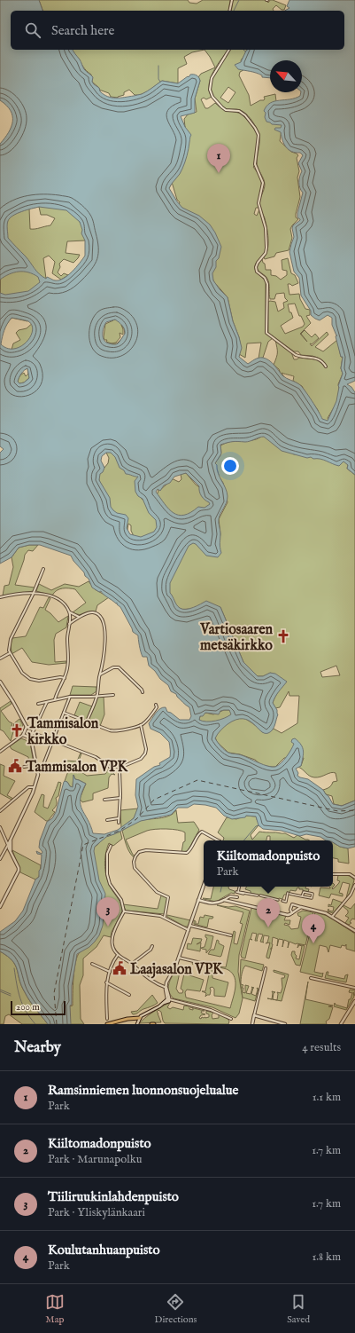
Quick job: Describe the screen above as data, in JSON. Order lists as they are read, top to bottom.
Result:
{
  "places": {
    "church": ["Vartiosaaren metsäkirkko", "Tammisalon kirkko"],
    "public building": ["Tammisalon VPK", "Laajasalon VPK"]
  },
  "scale_bar": "200 m",
  "north": "top left",
  "page": {
    "search": "Search here",
    "pins": [
      "1",
      "3",
      "2",
      "4"
    ],
    "popup": ["Kiiltomadonpuisto", "Park"],
    "scale": "200 m",
    "heading": ["Nearby", "4 results"],
    "list": [
      {
        "mark": "1",
        "name": "Ramsinniemen luonnonsuojelualue",
        "note": "Park",
        "value": "1.1 km"
      },
      {
        "mark": "2",
        "name": "Kiiltomadonpuisto",
        "note": "Park · Marunapolku",
        "value": "1.7 km"
      },
      {
        "mark": "3",
        "name": "Tiiliruukinlahdenpuisto",
        "note": "Park · Yliskylänkaari",
        "value": "1.7 km"
      },
      {
        "mark": "4",
        "name": "Koulutanhuanpuisto",
        "note": "Park",
        "value": "1.8 km"
      }
    ],
    "nav": ["Map", "Directions", "Saved"]
  }
}
